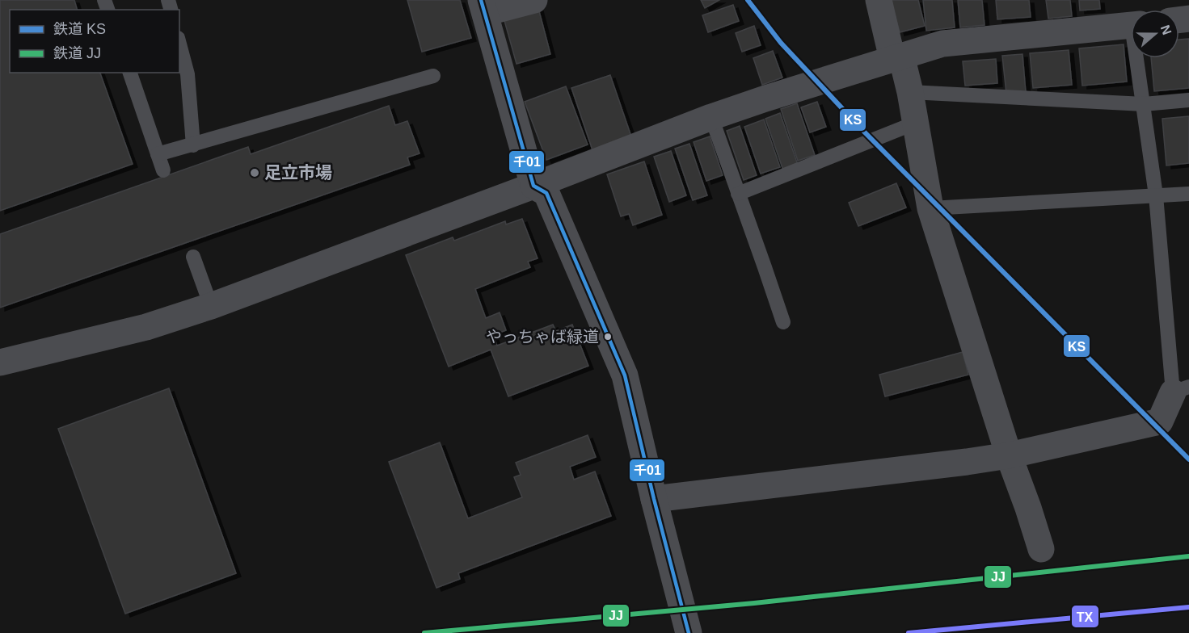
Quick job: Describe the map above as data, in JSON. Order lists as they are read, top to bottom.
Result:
{
  "places": ["足立市場", "やっちゃば緑道"],
  "lines": [
    "rail line KS",
    "transit line 千01",
    "rail line JJ",
    "transit line TX"
  ],
  "legend": ["鉄道 KS", "鉄道 JJ"],
  "north": "right"
}
